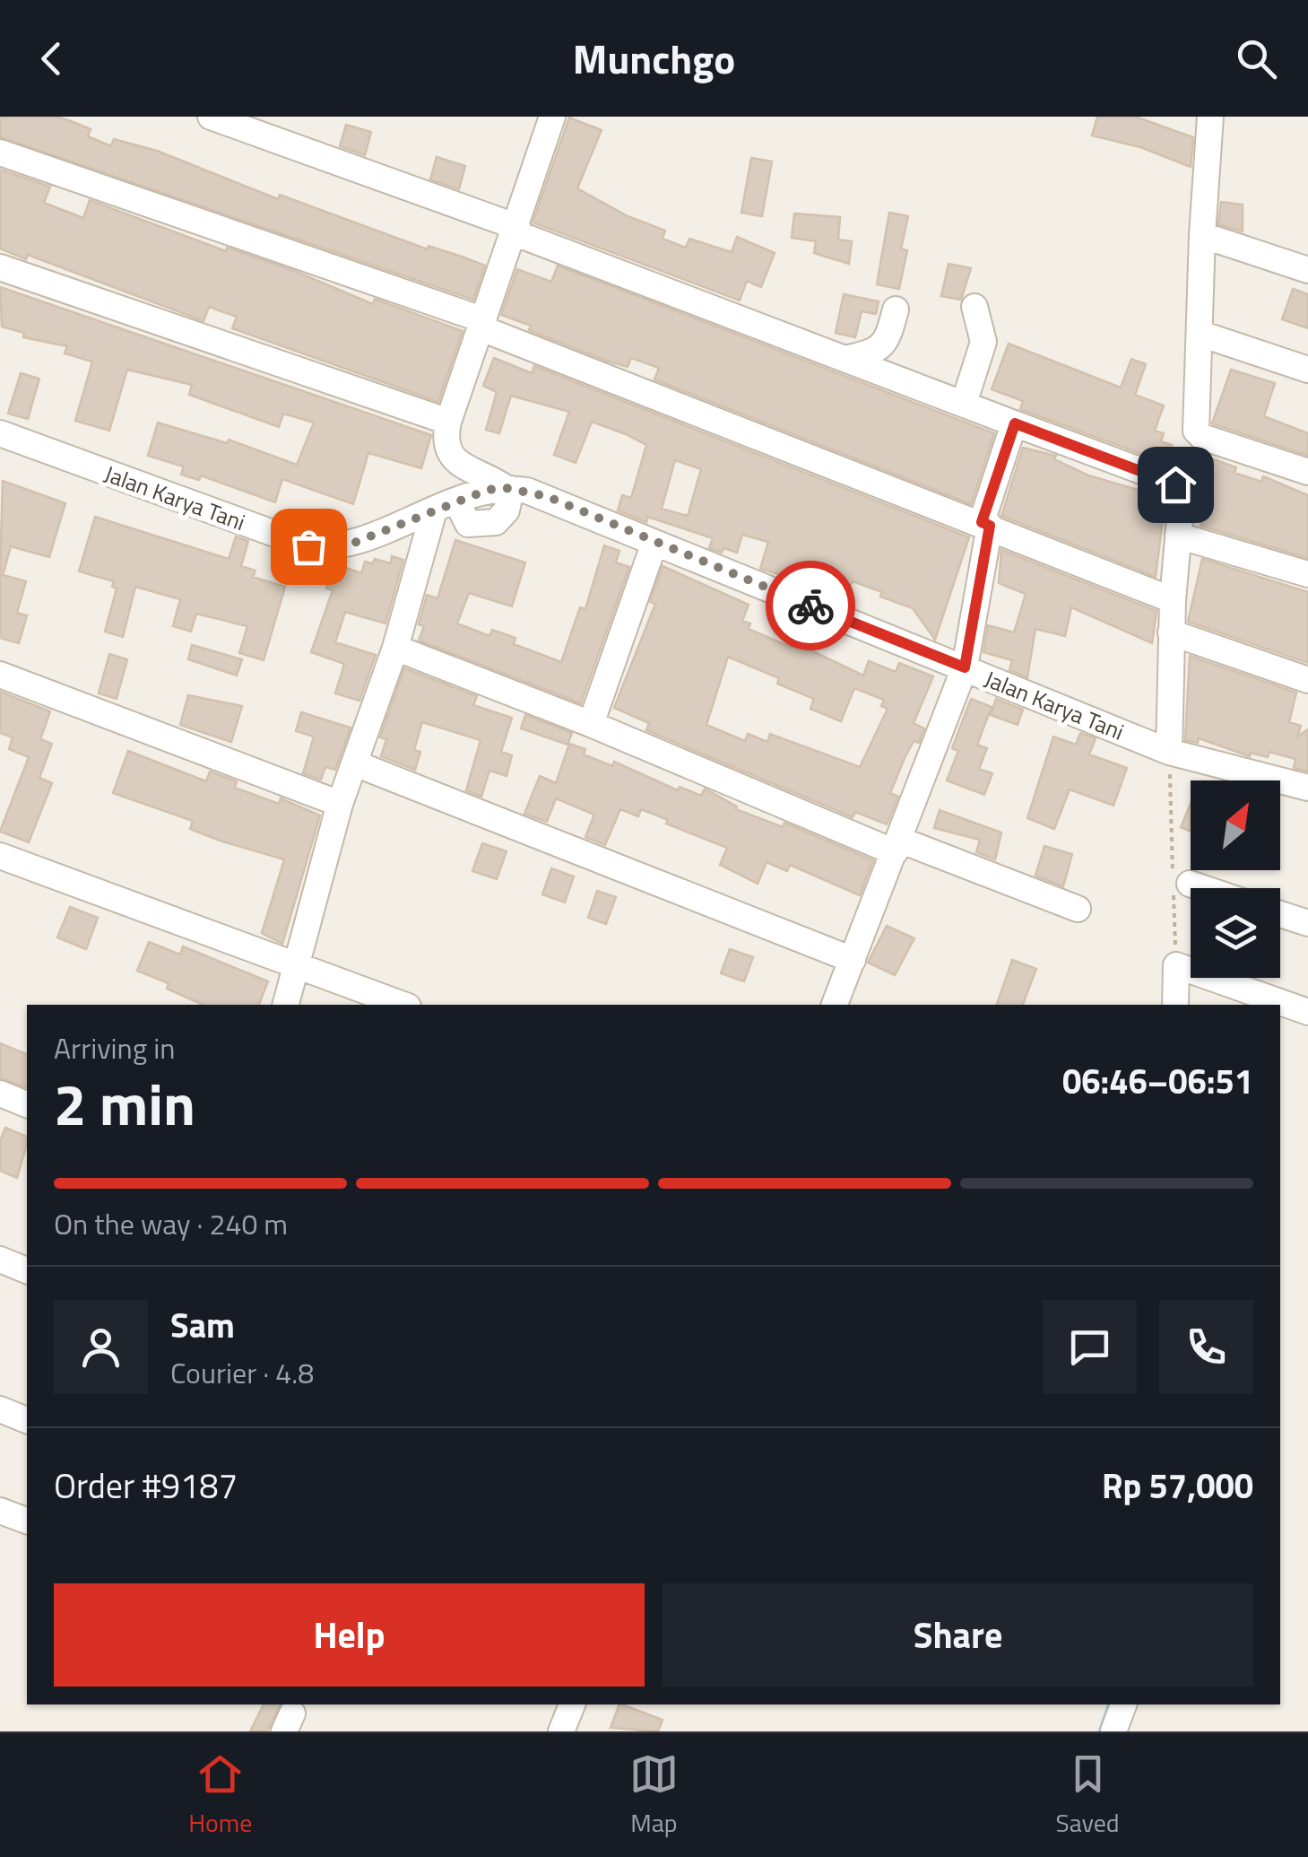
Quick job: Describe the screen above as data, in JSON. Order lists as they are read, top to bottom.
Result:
{
  "streets": {
    "street": ["Jalan Karya Tani"]
  },
  "north": "top right",
  "page": {
    "header": "Munchgo",
    "heading": ["2 min", "Arriving in", "06:46–06:51"],
    "panel": [
      "Sam",
      "Courier · 4.8",
      "Order #9187",
      "Rp 57,000"
    ],
    "bar": "On the way · 240 m",
    "buttons": ["Help", "Share"],
    "tabs": ["Home", "Map", "Saved"]
  }
}
